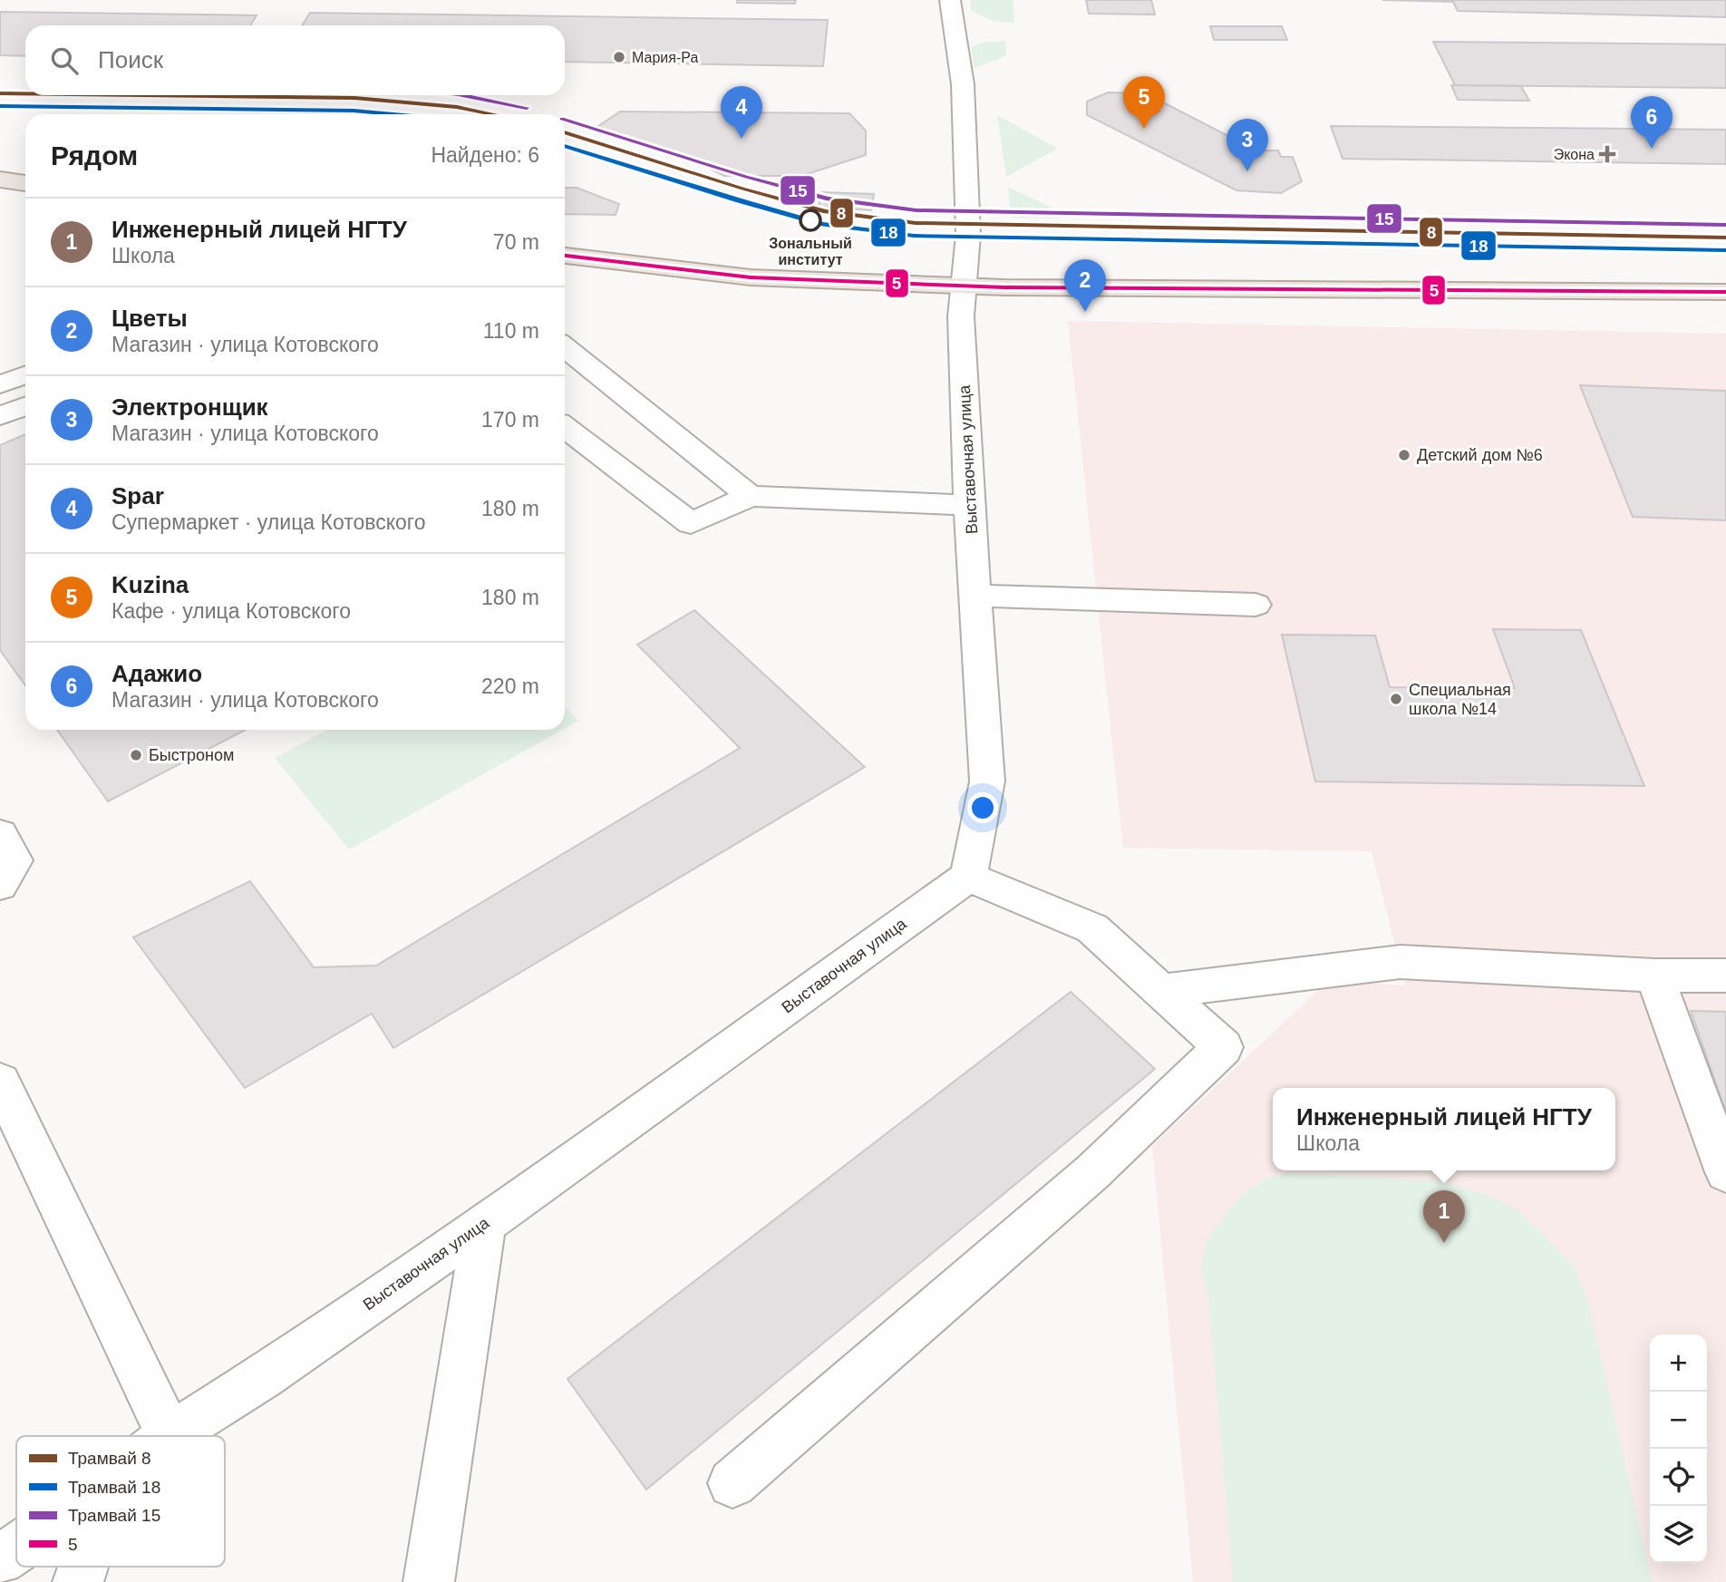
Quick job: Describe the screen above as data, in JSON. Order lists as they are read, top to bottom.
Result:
{
  "streets": {
    "street": ["Выставочная улица"]
  },
  "places": {
    "other": [
      "Мария-Ра",
      "Зональный институт",
      "Детский дом №6",
      "Специальная школа №14",
      "Быстроном"
    ],
    "health": ["Экона"]
  },
  "lines": [
    "tram line 8",
    "tram line 15",
    "tram line 18",
    "transit line 5"
  ],
  "legend": [
    "Трамвай 8",
    "Трамвай 18",
    "Трамвай 15",
    "5"
  ],
  "page": {
    "search": "Поиск",
    "pins": [
      "5",
      "4",
      "6",
      "3",
      "2",
      "1"
    ],
    "heading": ["Рядом", "Найдено: 6"],
    "list": [
      {
        "mark": "1",
        "name": "Инженерный лицей НГТУ",
        "note": "Школа",
        "value": "70 m"
      },
      {
        "mark": "2",
        "name": "Цветы",
        "note": "Магазин · улица Котовского",
        "value": "110 m"
      },
      {
        "mark": "3",
        "name": "Электронщик",
        "note": "Магазин · улица Котовского",
        "value": "170 m"
      },
      {
        "mark": "4",
        "name": "Spar",
        "note": "Супермаркет · улица Котовского",
        "value": "180 m"
      },
      {
        "mark": "5",
        "name": "Kuzina",
        "note": "Кафе · улица Котовского",
        "value": "180 m"
      },
      {
        "mark": "6",
        "name": "Адажио",
        "note": "Магазин · улица Котовского",
        "value": "220 m"
      }
    ],
    "popup": ["Инженерный лицей НГТУ", "Школа"],
    "map_buttons": ["+", "−"]
  }
}
